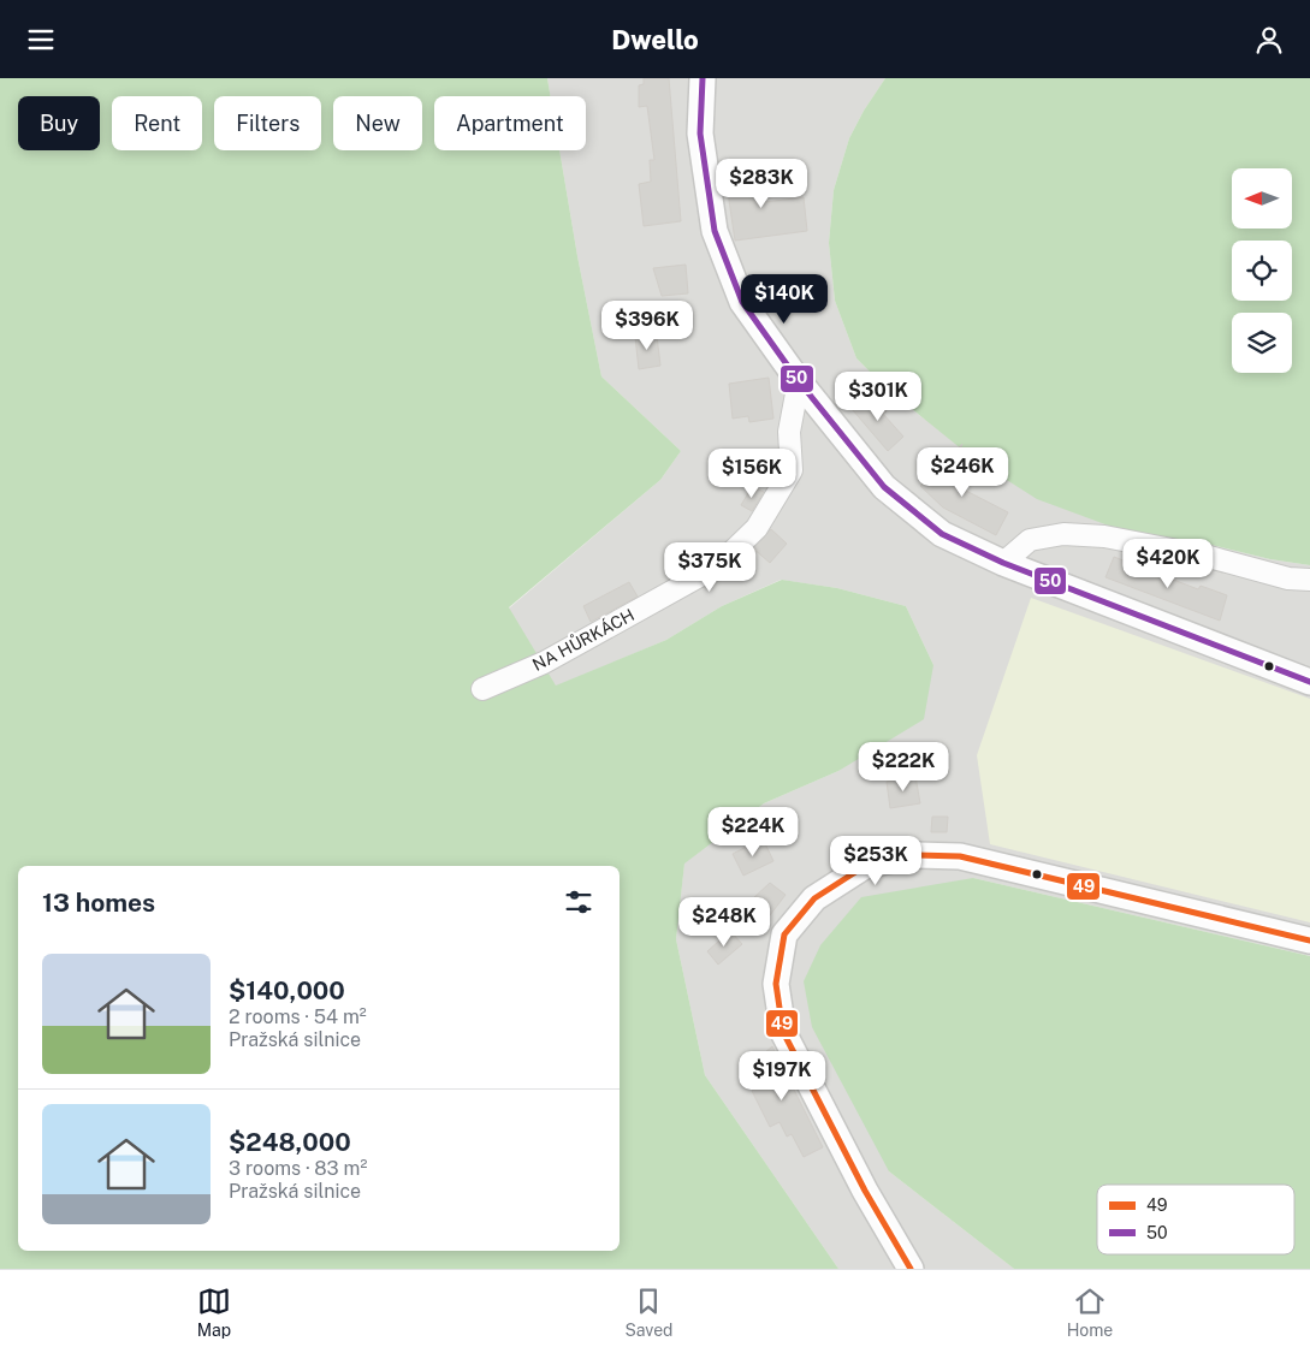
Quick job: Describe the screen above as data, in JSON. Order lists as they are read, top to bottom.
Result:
{
  "streets": {
    "street": ["NA HŮRKÁCH"]
  },
  "lines": ["transit line 50", "transit line 49"],
  "legend": ["49", "50"],
  "north": "left",
  "page": {
    "header": "Dwello",
    "chip": [
      "Buy",
      "Rent",
      "Filters",
      "New",
      "Apartment"
    ],
    "price": [
      "$283K",
      "$140K",
      "$396K",
      "$301K",
      "$246K",
      "$156K",
      "$420K",
      "$375K",
      "$222K",
      "$224K",
      "$253K",
      "$248K",
      "$197K"
    ],
    "heading": "13 homes",
    "list": [
      {
        "name": "$140,000",
        "note": "2 rooms · 54 m² · Pražská silnice"
      },
      {
        "name": "$248,000",
        "note": "3 rooms · 83 m² · Pražská silnice"
      }
    ],
    "tabs": ["Map", "Saved", "Home"]
  }
}
